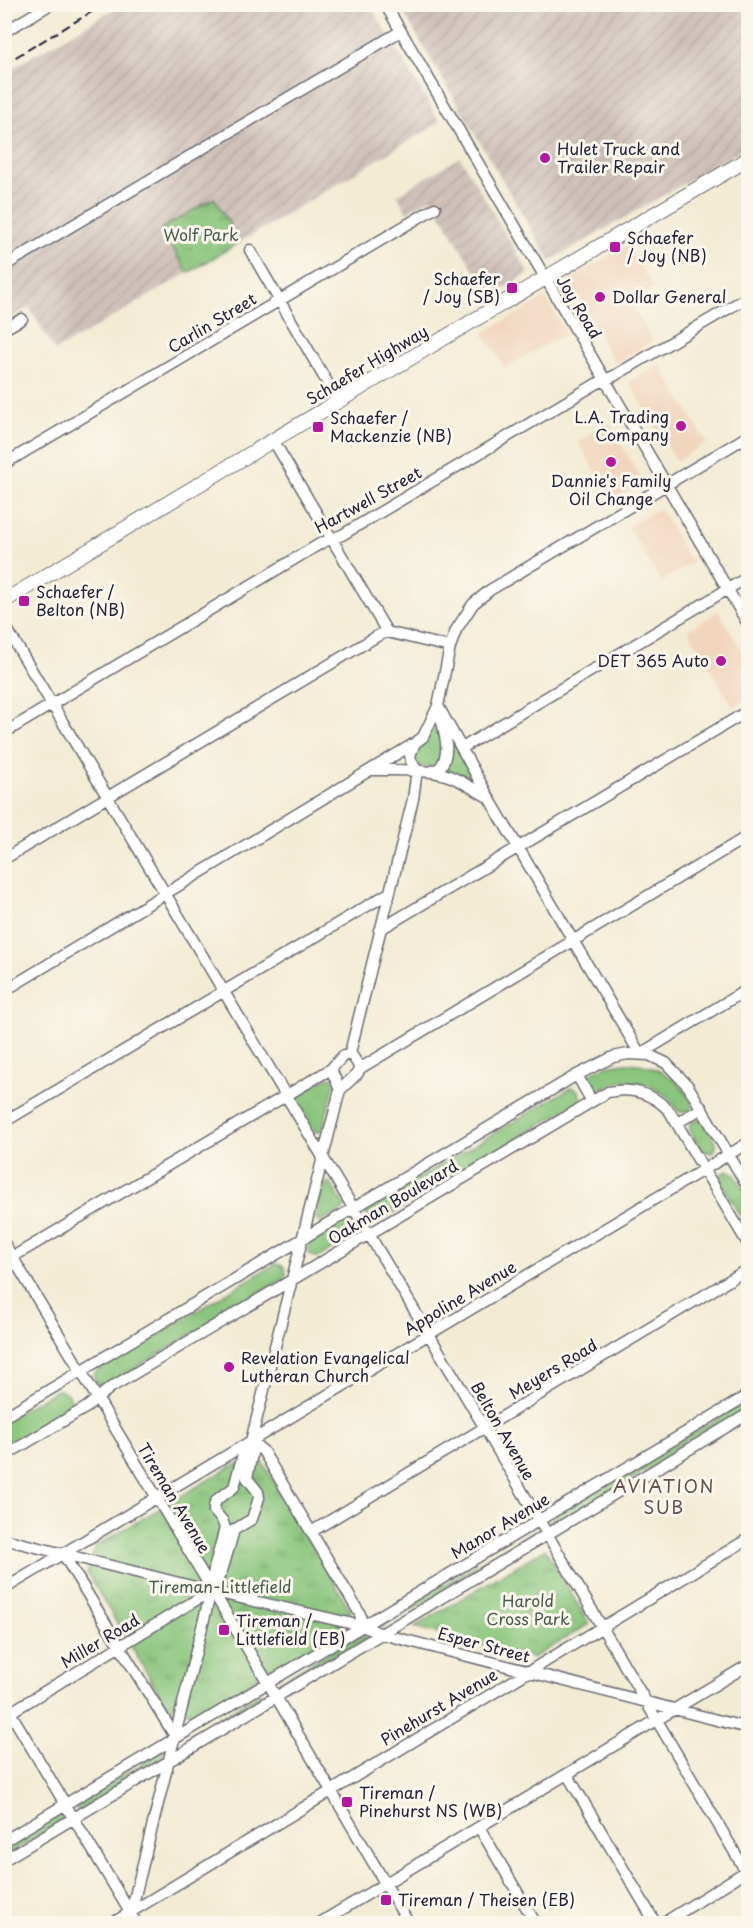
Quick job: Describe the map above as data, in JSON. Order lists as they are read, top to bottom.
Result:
{
  "streets": {
    "main road": ["Schaefer Highway"],
    "street": [
      "Joy Road",
      "Carlin Street",
      "Hartwell Street",
      "Oakman Boulevard",
      "Appoline Avenue",
      "Meyers Road",
      "Belton Avenue",
      "Tireman Avenue",
      "Manor Avenue",
      "Miller Road",
      "Esper Street",
      "Pinehurst Avenue"
    ]
  },
  "crossings": [
    ["Joy Road", "Schaefer Highway"],
    ["Joy Road", "Hartwell Street"],
    ["Oakman Boulevard", "Appoline Avenue"],
    ["Oakman Boulevard", "Belton Avenue"],
    ["Oakman Boulevard", "Tireman Avenue"],
    ["Appoline Avenue", "Belton Avenue"],
    ["Appoline Avenue", "Tireman Avenue"],
    ["Appoline Avenue", "Esper Street"],
    ["Meyers Road", "Belton Avenue"],
    ["Belton Avenue", "Manor Avenue"],
    ["Belton Avenue", "Esper Street"],
    ["Belton Avenue", "Pinehurst Avenue"],
    ["Tireman Avenue", "Manor Avenue"],
    ["Tireman Avenue", "Miller Road"],
    ["Tireman Avenue", "Esper Street"],
    ["Tireman Avenue", "Pinehurst Avenue"],
    ["Manor Avenue", "Esper Street"],
    ["Miller Road", "Esper Street"],
    ["Esper Street", "Pinehurst Avenue"]
  ],
  "districts": ["AVIATION SUB"],
  "parks": ["Wolf Park", "Tireman-Littlefield", "Harold Cross Park"],
  "places": {
    "other": [
      "Hulet Truck and Trailer Repair",
      "Dollar General",
      "L.A. Trading Company",
      "Dannie's Family Oil Change",
      "DET 365 Auto",
      "Revelation Evangelical Lutheran Church"
    ],
    "transit": [
      "Schaefer / Joy (NB)",
      "Schaefer / Joy (SB)",
      "Schaefer / Mackenzie (NB)",
      "Schaefer / Belton (NB)",
      "Tireman / Littlefield (EB)",
      "Tireman / Pinehurst NS (WB)",
      "Tireman / Theisen (EB)"
    ]
  }
}
